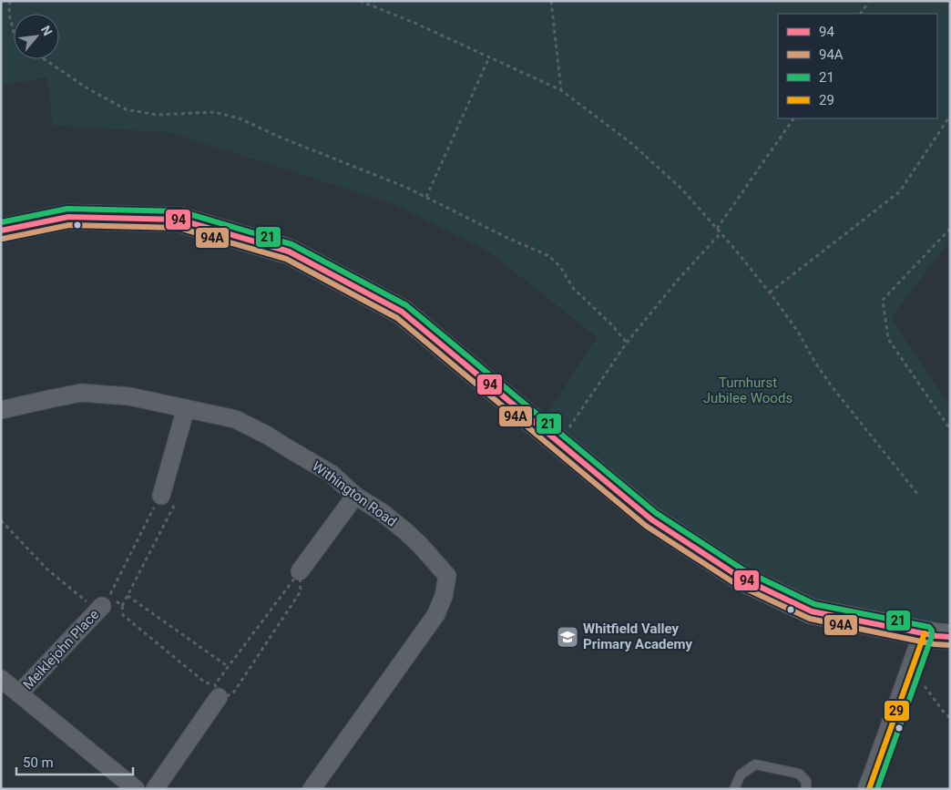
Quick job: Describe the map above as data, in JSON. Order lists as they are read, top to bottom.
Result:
{
  "streets": {
    "street": ["Withington Road", "Meiklejohn Place"]
  },
  "parks": ["Turnhurst Jubilee Woods"],
  "places": {
    "school or university": ["Whitfield Valley Primary Academy"]
  },
  "lines": [
    "transit line 21",
    "transit line 94",
    "transit line 94A",
    "transit line 29"
  ],
  "legend": [
    "94",
    "94A",
    "21",
    "29"
  ],
  "scale_bar": "50 m",
  "north": "top right"
}
